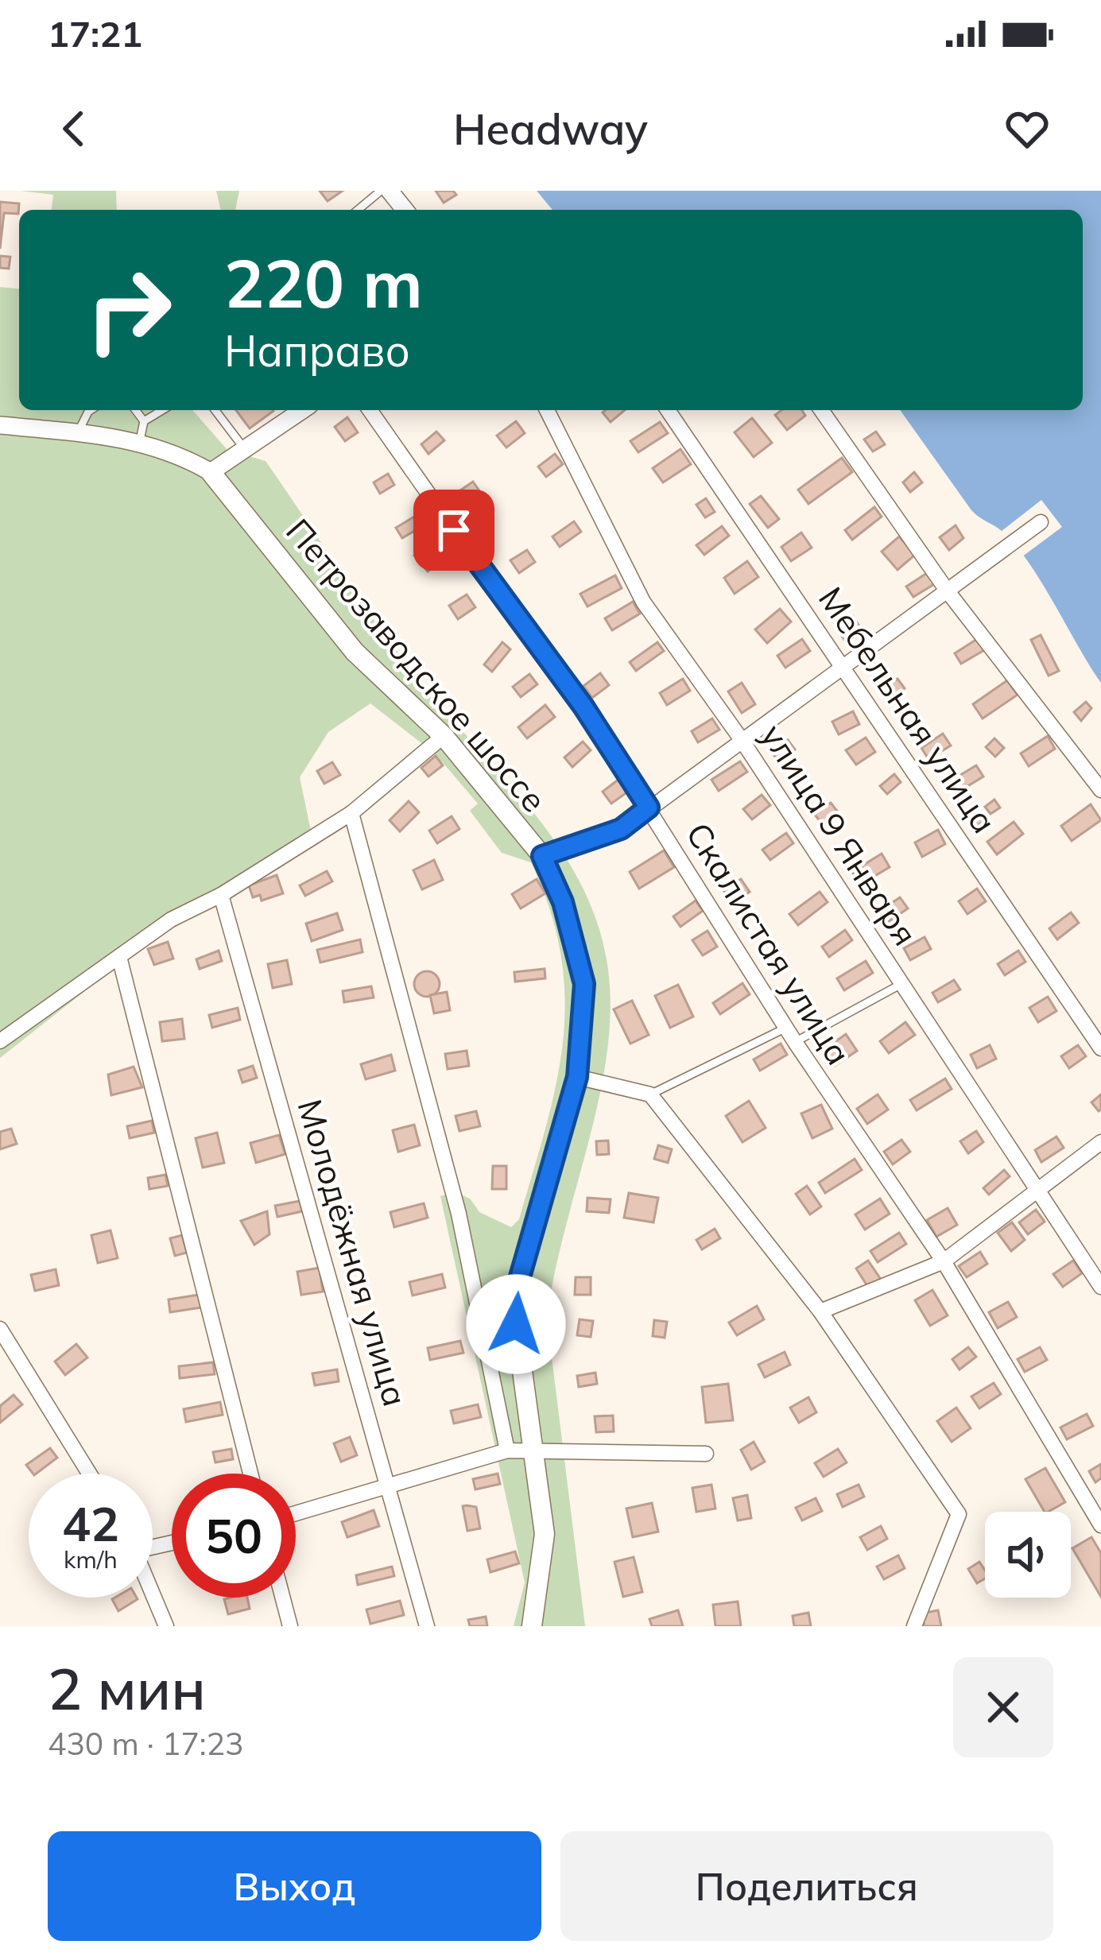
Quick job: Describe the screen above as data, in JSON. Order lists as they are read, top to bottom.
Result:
{
  "streets": {
    "main road": ["Петрозаводское шоссе"],
    "street": [
      "Мебельная улица",
      "улица 9 Января",
      "Скалистая улица",
      "Молодёжная улица"
    ]
  },
  "page": {
    "status": "17:21",
    "header": "Headway",
    "turn": ["220 m", "Направо"],
    "speed": "42 km/h",
    "limit": "50",
    "heading": ["2 мин", "430 m · 17:23"],
    "buttons": ["Выход", "Поделиться"]
  }
}
